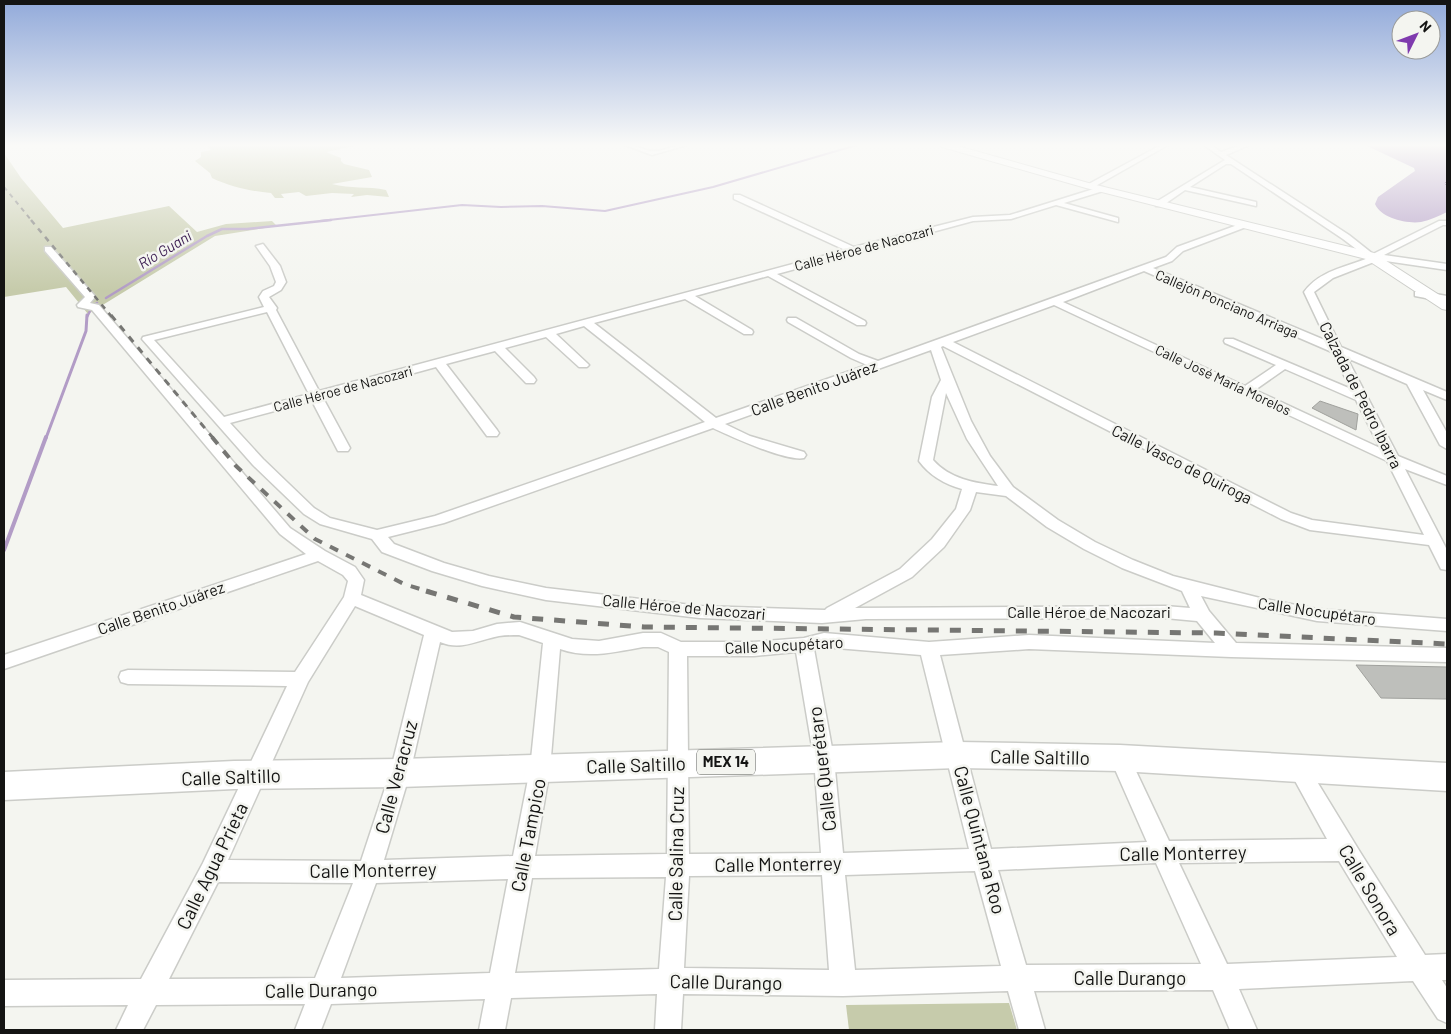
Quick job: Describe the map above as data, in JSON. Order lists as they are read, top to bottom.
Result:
{
  "streets": {
    "main road": ["Calle Saltillo", "MEX 14"],
    "street": [
      "Calle Héroe de Nacozari",
      "Callejón Ponciano Arriaga",
      "Calle José María Morelos",
      "Calle Benito Juárez",
      "Calzada de Pedro Ibarra",
      "Calle Vasco de Quiroga",
      "Calle Nocupétaro",
      "Calle Querétaro",
      "Calle Veracruz",
      "Calle Tampico",
      "Calle Quintana Roo",
      "Calle Monterrey",
      "Calle Salina Cruz",
      "Calle Agua Prieta",
      "Calle Sonora",
      "Calle Durango"
    ]
  },
  "crossings": [
    ["Calle Héroe de Nacozari", "Calle Benito Juárez"],
    ["Callejón Ponciano Arriaga", "Calle Benito Juárez"],
    ["Callejón Ponciano Arriaga", "Calzada de Pedro Ibarra"],
    ["Calle José María Morelos", "Calle Benito Juárez"],
    ["Calle José María Morelos", "Calzada de Pedro Ibarra"],
    ["Calle Benito Juárez", "Calle Vasco de Quiroga"],
    ["Calle Benito Juárez", "Calle Nocupétaro"],
    ["Calzada de Pedro Ibarra", "Calle Vasco de Quiroga"],
    ["Calle Vasco de Quiroga", "Calle Nocupétaro"],
    ["Calle Nocupétaro", "Calle Querétaro"],
    ["Calle Nocupétaro", "Calle Veracruz"],
    ["Calle Nocupétaro", "Calle Tampico"],
    ["Calle Nocupétaro", "Calle Quintana Roo"],
    ["Calle Nocupétaro", "Calle Salina Cruz"],
    ["Calle Nocupétaro", "Calle Agua Prieta"],
    ["Calle Saltillo", "Calle Querétaro"],
    ["Calle Saltillo", "Calle Veracruz"],
    ["Calle Saltillo", "Calle Tampico"],
    ["Calle Saltillo", "Calle Quintana Roo"],
    ["Calle Saltillo", "Calle Salina Cruz"],
    ["Calle Saltillo", "Calle Agua Prieta"],
    ["Calle Saltillo", "Calle Sonora"],
    ["Calle Querétaro", "Calle Monterrey"],
    ["Calle Querétaro", "Calle Durango"],
    ["Calle Veracruz", "Calle Monterrey"],
    ["Calle Veracruz", "Calle Durango"],
    ["Calle Tampico", "Calle Monterrey"],
    ["Calle Tampico", "Calle Durango"],
    ["Calle Quintana Roo", "Calle Monterrey"],
    ["Calle Quintana Roo", "Calle Durango"],
    ["Calle Monterrey", "Calle Salina Cruz"],
    ["Calle Monterrey", "Calle Agua Prieta"],
    ["Calle Monterrey", "Calle Sonora"],
    ["Calle Salina Cruz", "Calle Durango"],
    ["Calle Agua Prieta", "Calle Durango"],
    ["Calle Sonora", "Calle Durango"]
  ],
  "water": ["Río Guani"],
  "north": "top right"
}
